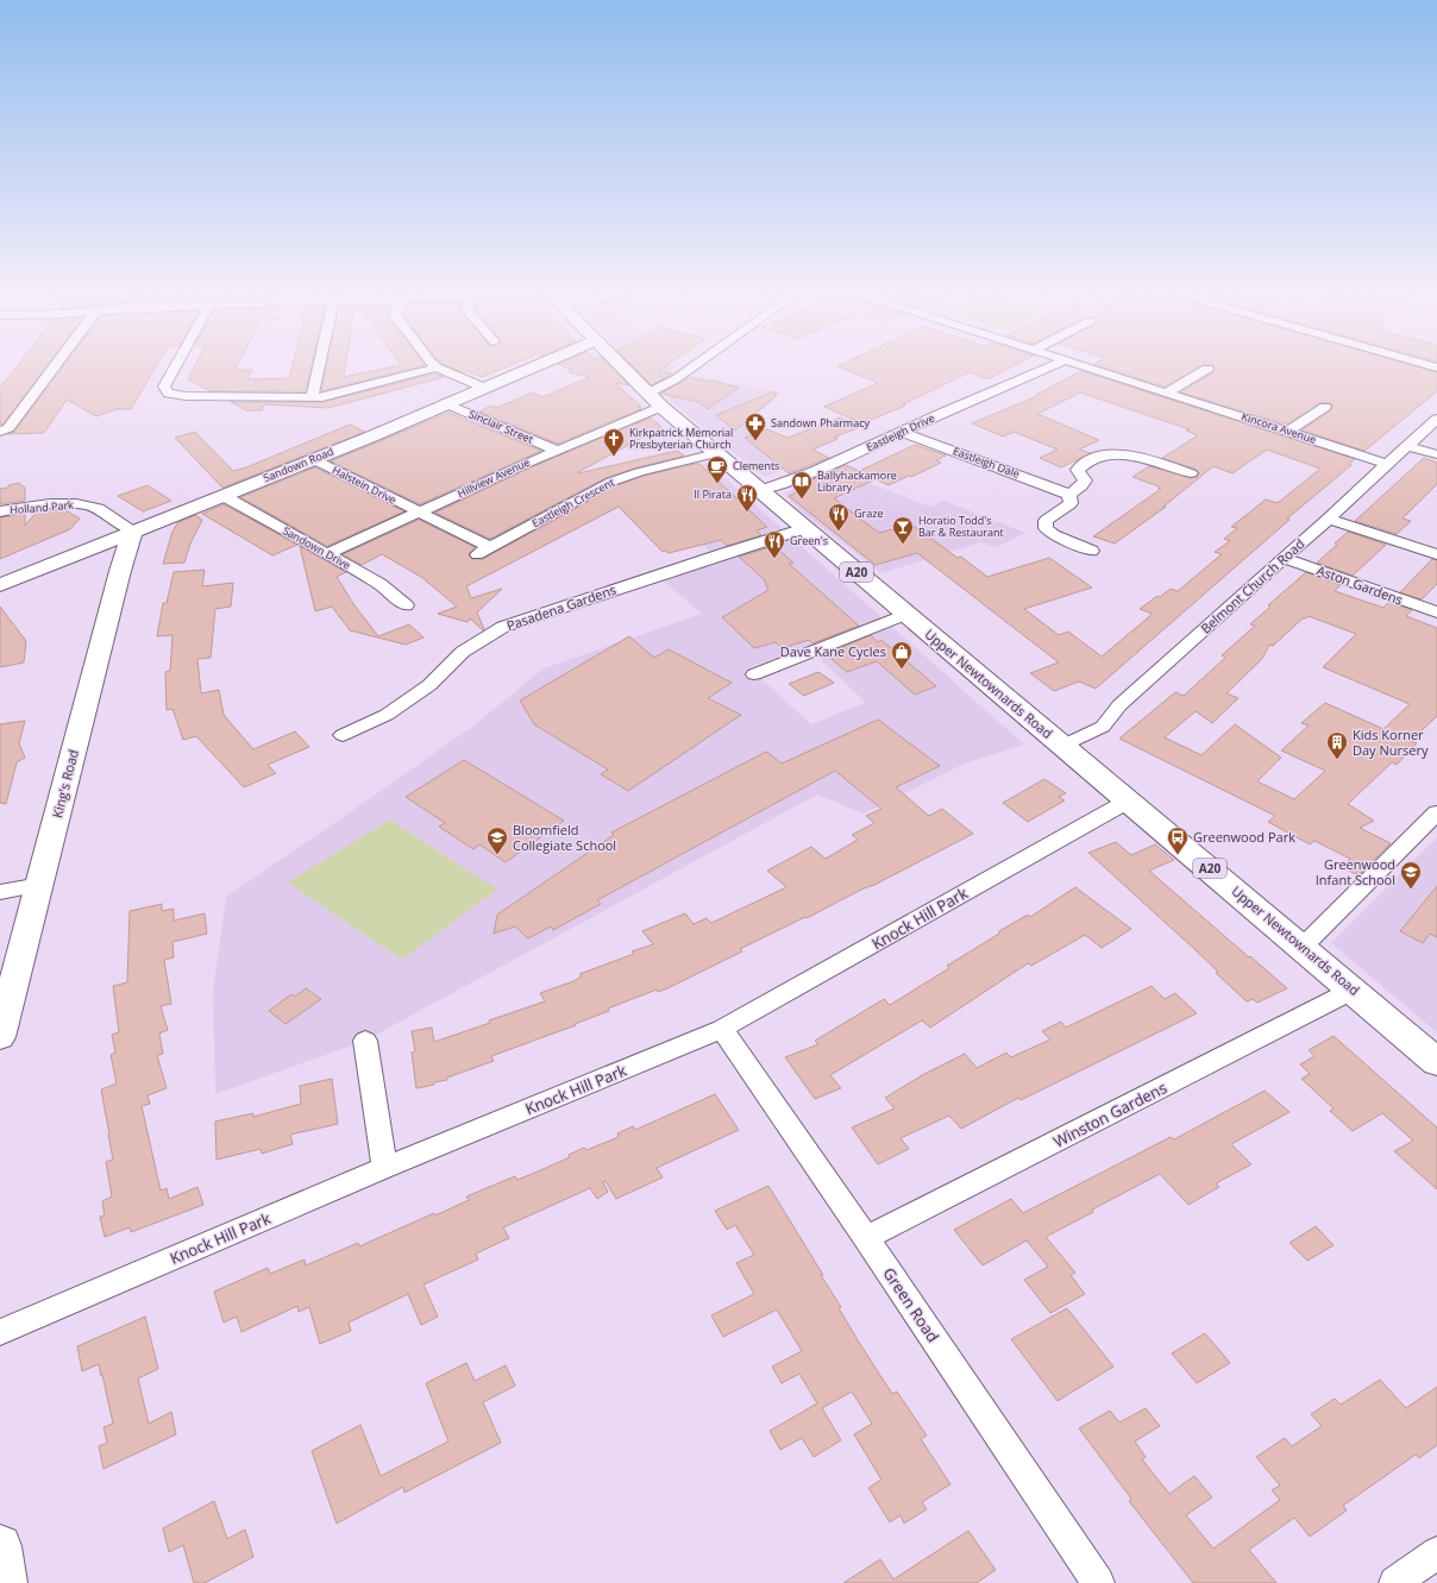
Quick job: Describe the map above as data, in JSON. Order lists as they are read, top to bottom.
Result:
{
  "streets": {
    "street": [
      "Sinclair Street",
      "Kincora Avenue",
      "Eastleigh Drive",
      "Eastleigh Dale",
      "Sandown Road",
      "Hillview Avenue",
      "Halstein Drive",
      "Eastleigh Crescent",
      "Holland Park",
      "Sandown Drive",
      "A20",
      "Aston Gardens",
      "Belmont Church Road",
      "Pasadena Gardens",
      "Upper Newtownards Road",
      "King's Road",
      "Knock Hill Park",
      "Winston Gardens",
      "Green Road"
    ]
  },
  "crossings": [
    ["Sinclair Street", "Sandown Road"],
    ["Sinclair Street", "Hillview Avenue"],
    ["Kincora Avenue", "Belmont Church Road"],
    ["Eastleigh Drive", "Eastleigh Dale"],
    ["Eastleigh Drive", "Upper Newtownards Road"],
    ["Sandown Road", "Halstein Drive"],
    ["Sandown Road", "Holland Park"],
    ["Sandown Road", "Sandown Drive"],
    ["Sandown Road", "King's Road"],
    ["Hillview Avenue", "Halstein Drive"],
    ["Hillview Avenue", "Eastleigh Crescent"],
    ["Hillview Avenue", "Sandown Drive"],
    ["Hillview Avenue", "Upper Newtownards Road"],
    ["Halstein Drive", "Eastleigh Crescent"],
    ["Eastleigh Crescent", "Upper Newtownards Road"],
    ["Holland Park", "King's Road"],
    ["Aston Gardens", "Belmont Church Road"],
    ["Belmont Church Road", "Upper Newtownards Road"],
    ["Pasadena Gardens", "Upper Newtownards Road"],
    ["Upper Newtownards Road", "Knock Hill Park"],
    ["Upper Newtownards Road", "Winston Gardens"],
    ["Knock Hill Park", "Green Road"],
    ["Winston Gardens", "Green Road"]
  ],
  "places": {
    "pharmacy": ["Sandown Pharmacy"],
    "church": ["Kirkpatrick Memorial Presbyterian Church"],
    "cafe": ["Clements"],
    "library": ["Ballyhackamore Library"],
    "restaurant": ["Il Pirata", "Graze", "Green's"],
    "bar": ["Horatio Todd's Bar & Restaurant"],
    "shop": ["Dave Kane Cycles"],
    "building": ["Kids Korner Day Nursery"],
    "school or university": ["Bloomfield Collegiate School", "Greenwood Infant School"],
    "bus stop": ["Greenwood Park"]
  }
}
